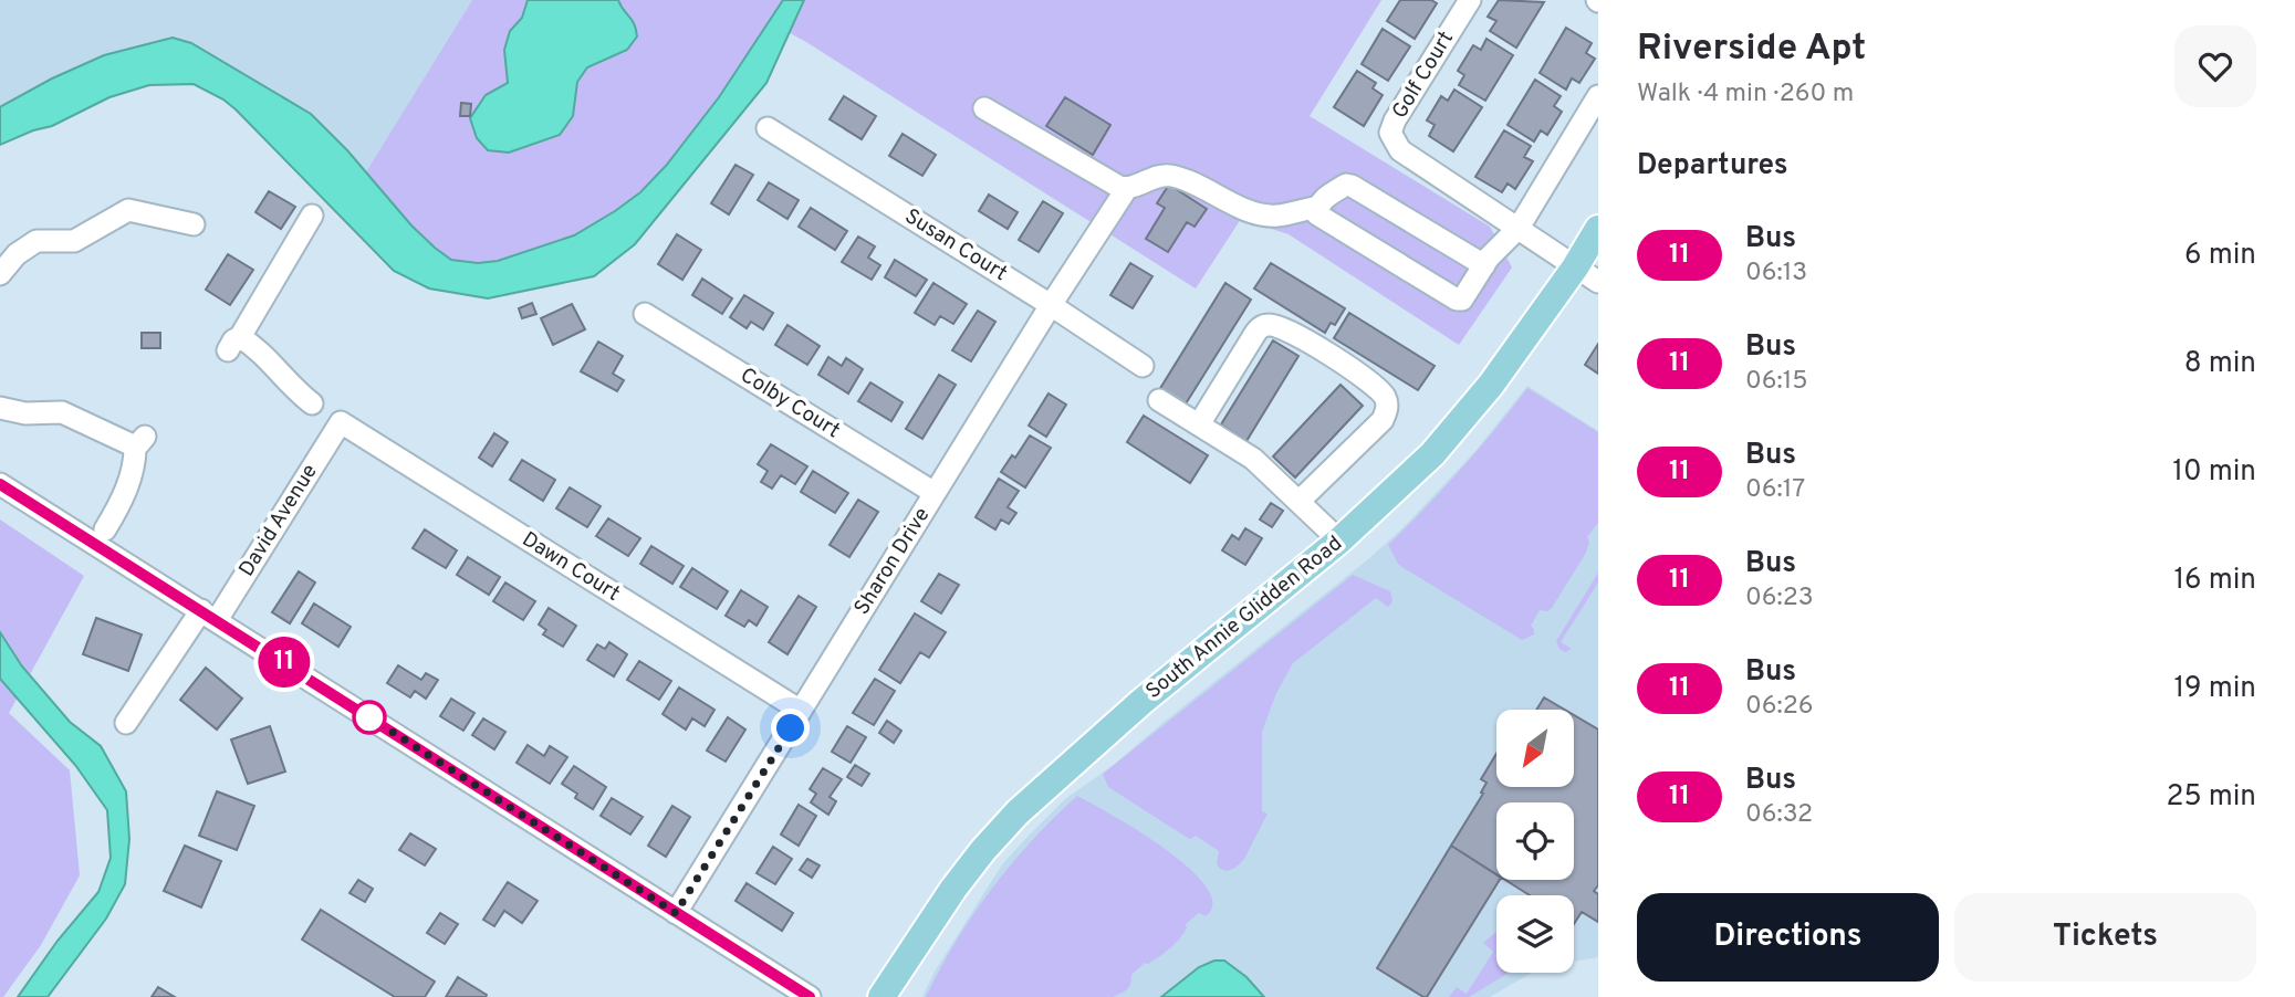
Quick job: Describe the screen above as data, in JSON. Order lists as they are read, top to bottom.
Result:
{
  "streets": {
    "main road": ["South Annie Glidden Road"],
    "street": [
      "Golf Court",
      "Susan Court",
      "Colby Court",
      "David Avenue",
      "Sharon Drive",
      "Dawn Court"
    ]
  },
  "crossings": [
    ["Golf Court", "South Annie Glidden Road"],
    ["Susan Court", "Sharon Drive"],
    ["Colby Court", "Sharon Drive"],
    ["David Avenue", "Dawn Court"],
    ["Sharon Drive", "Dawn Court"]
  ],
  "lines": ["bus line 11"],
  "north": "bottom left",
  "page": {
    "on_map": "11",
    "heading": [
      ["Riverside Apt", "Walk · 4 min · 260 m"],
      "Departures"
    ],
    "list": [
      {
        "mark": "11",
        "name": "Bus",
        "note": "06:13",
        "value": "6 min"
      },
      {
        "mark": "11",
        "name": "Bus",
        "note": "06:15",
        "value": "8 min"
      },
      {
        "mark": "11",
        "name": "Bus",
        "note": "06:17",
        "value": "10 min"
      },
      {
        "mark": "11",
        "name": "Bus",
        "note": "06:23",
        "value": "16 min"
      },
      {
        "mark": "11",
        "name": "Bus",
        "note": "06:26",
        "value": "19 min"
      },
      {
        "mark": "11",
        "name": "Bus",
        "note": "06:32",
        "value": "25 min"
      }
    ],
    "buttons": ["Directions", "Tickets"]
  }
}
